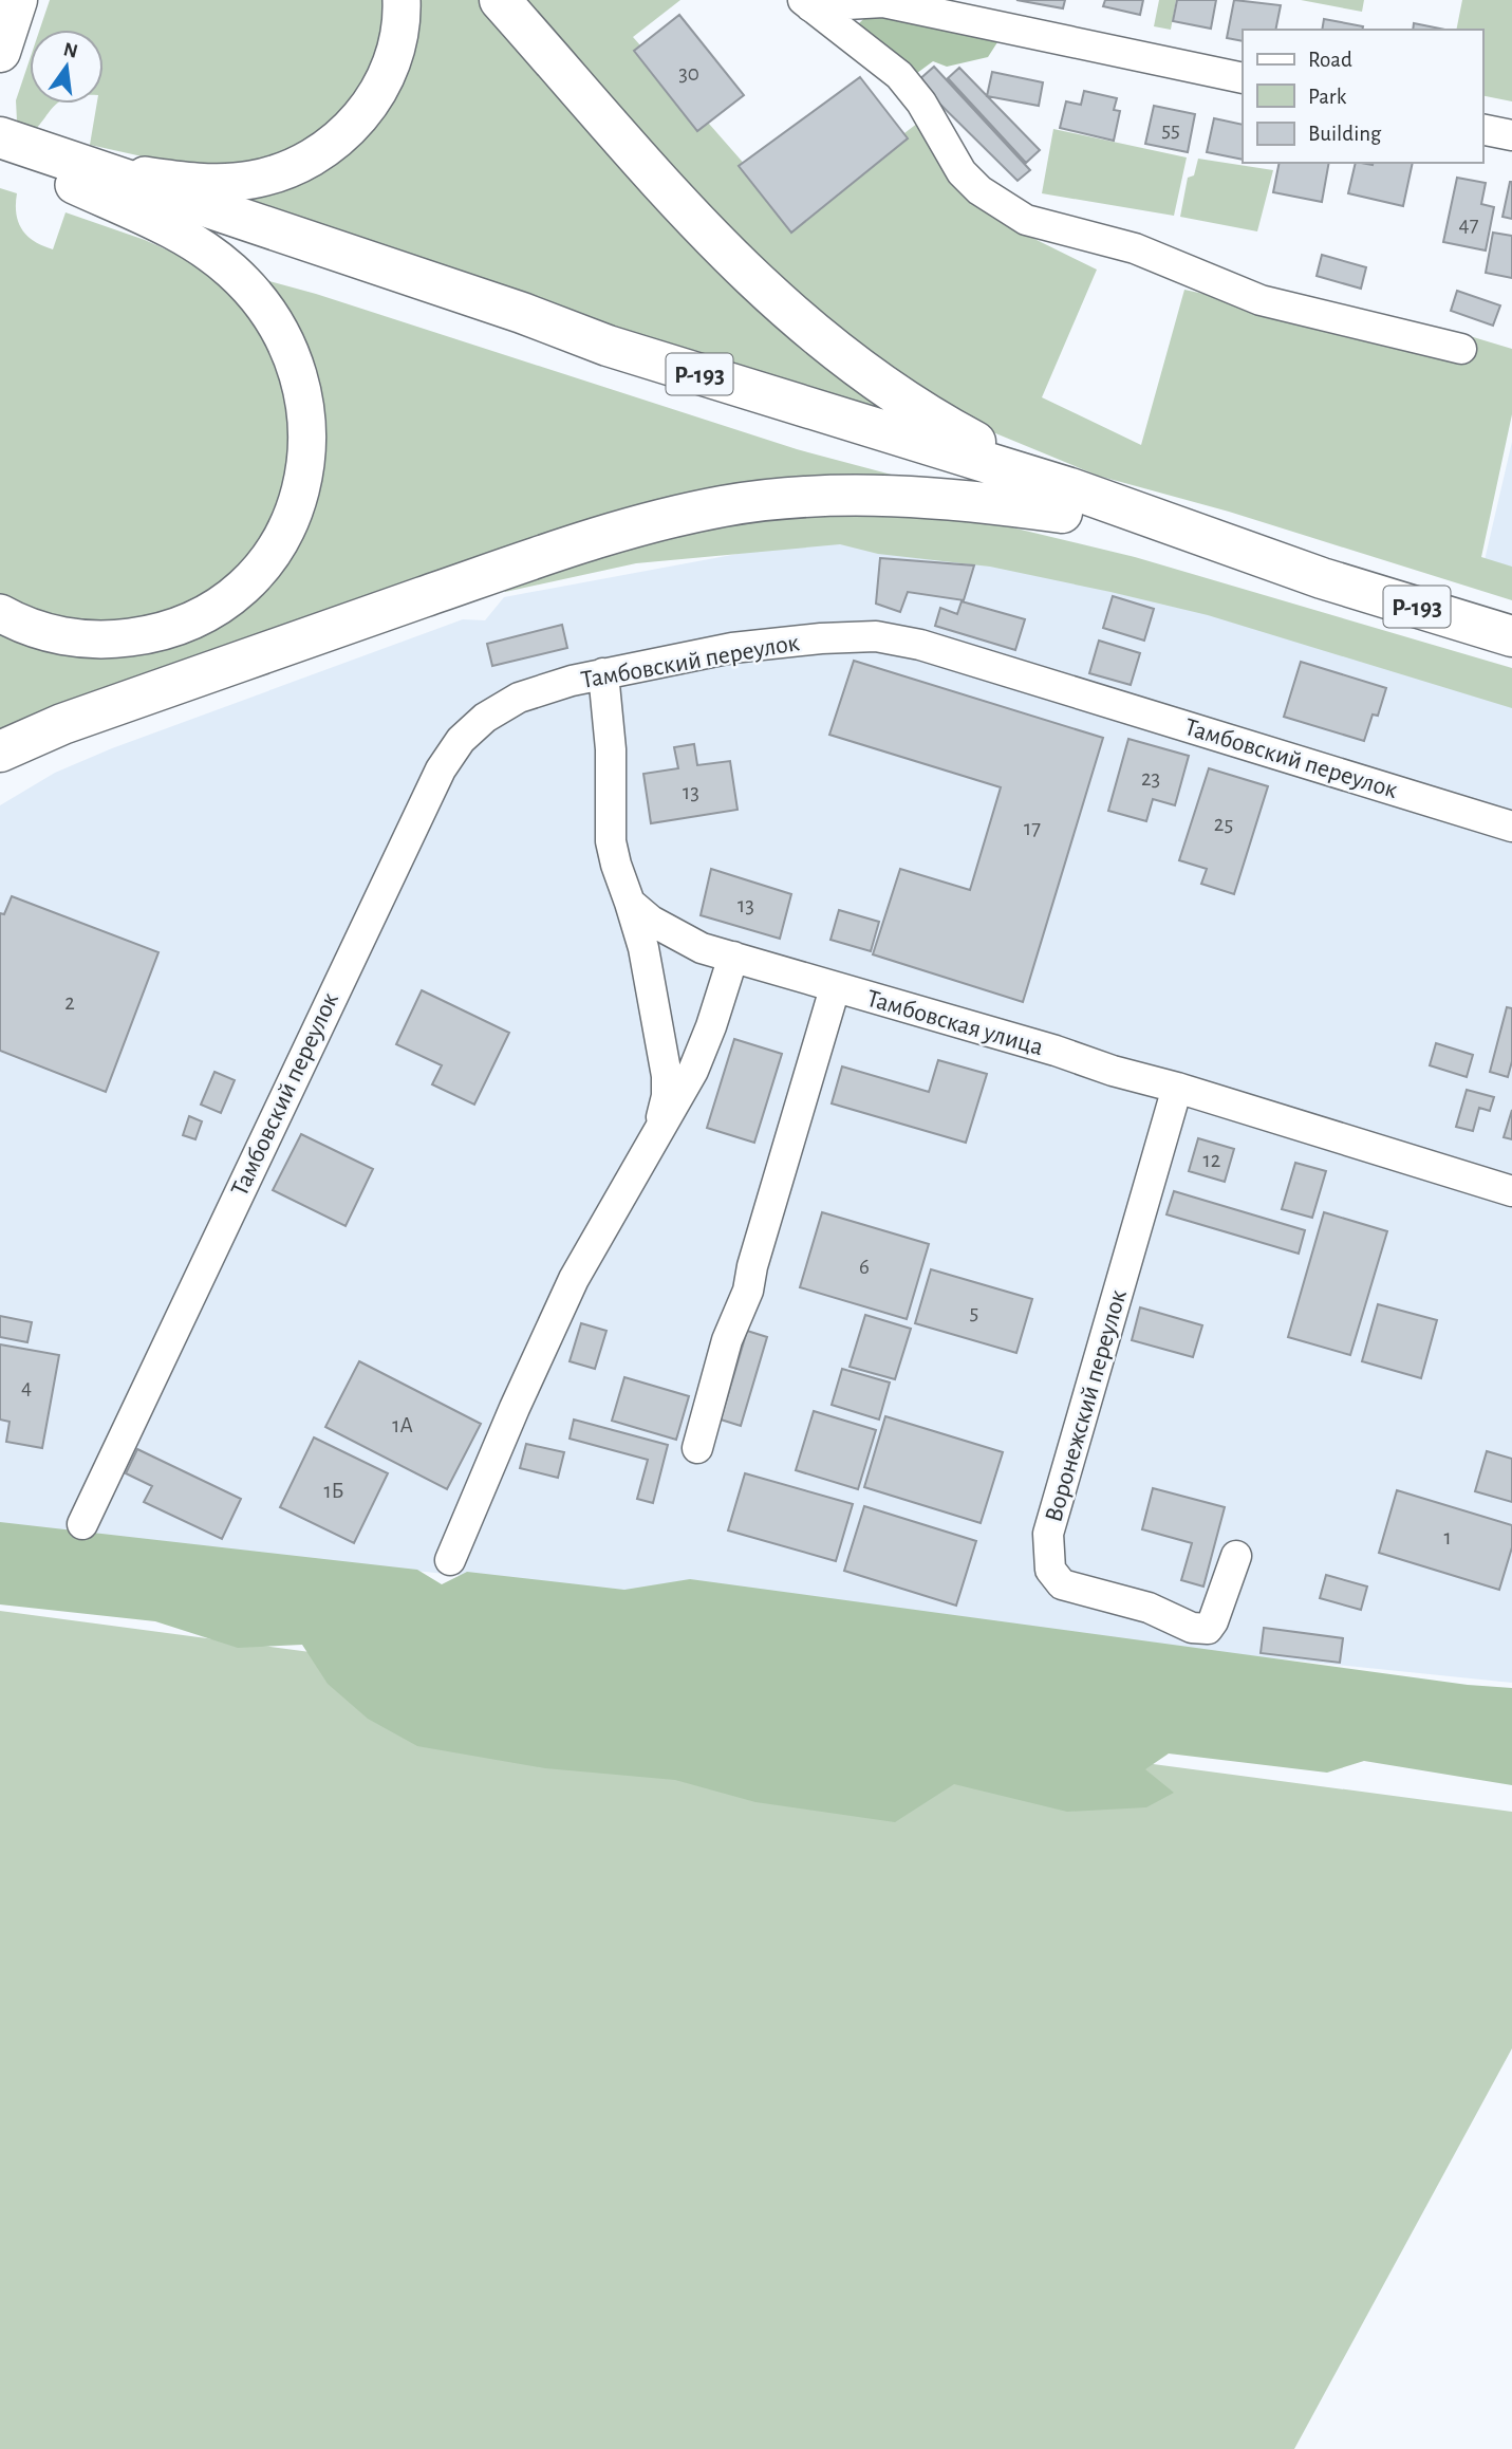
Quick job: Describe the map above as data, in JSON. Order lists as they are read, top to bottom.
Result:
{
  "streets": {
    "highway": ["Р-193"],
    "street": ["Тамбовский переулок", "Тамбовская улица", "Воронежский переулок"]
  },
  "crossings": [
    ["Тамбовская улица", "Воронежский переулок"]
  ],
  "house_numbers": [
    "30",
    "55",
    "47",
    "23",
    "13",
    "25",
    "17",
    "13",
    "2",
    "12",
    "6",
    "5",
    "4",
    "1А",
    "1Б",
    "1"
  ],
  "legend": ["Road", "Park", "Building"],
  "north": "top"
}
